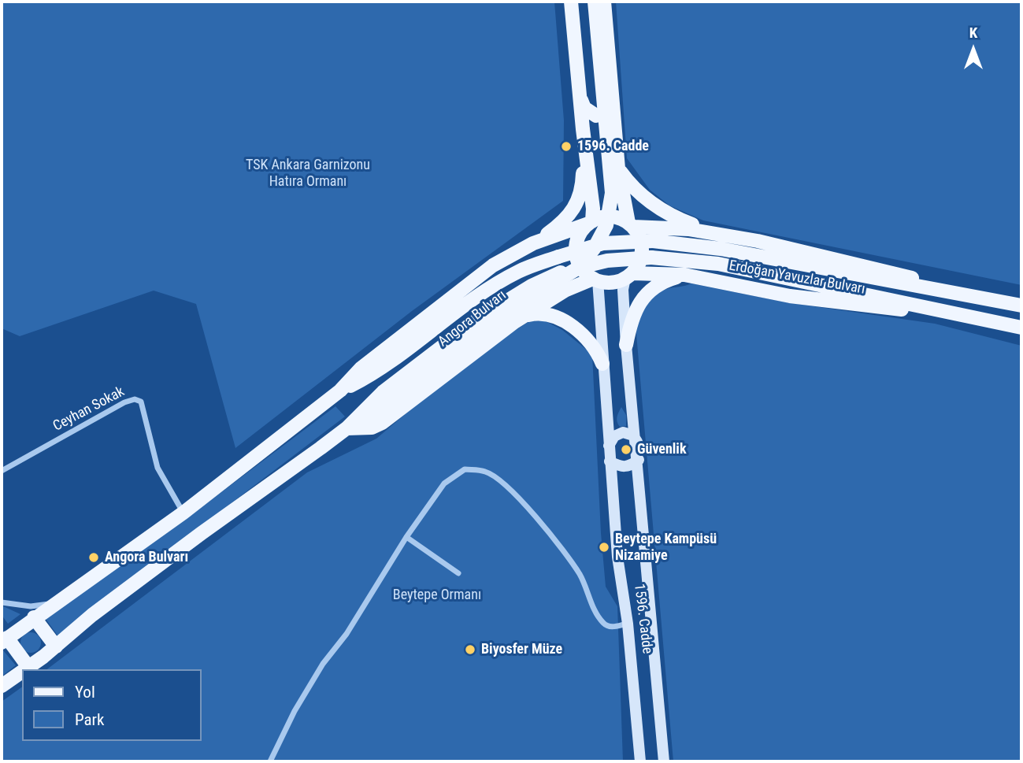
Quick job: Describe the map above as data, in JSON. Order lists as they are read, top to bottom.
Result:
{
  "streets": {
    "main road": ["Erdoğan Yavuzlar Bulvarı", "Angora Bulvarı", "1596. Cadde"],
    "street": ["Ceyhan Sokak"]
  },
  "crossings": [
    ["Erdoğan Yavuzlar Bulvarı", "Angora Bulvarı"],
    ["Erdoğan Yavuzlar Bulvarı", "1596. Cadde"],
    ["Angora Bulvarı", "Ceyhan Sokak"],
    ["Angora Bulvarı", "1596. Cadde"]
  ],
  "parks": ["TSK Ankara Garnizonu Hatıra Ormanı", "Beytepe Ormanı"],
  "places": [
    "1596. Cadde",
    "Güvenlik",
    "Beytepe Kampüsü Nizamiye",
    "Angora Bulvarı",
    "Biyosfer Müze"
  ],
  "legend": ["Yol", "Park"],
  "north": "top"
}
